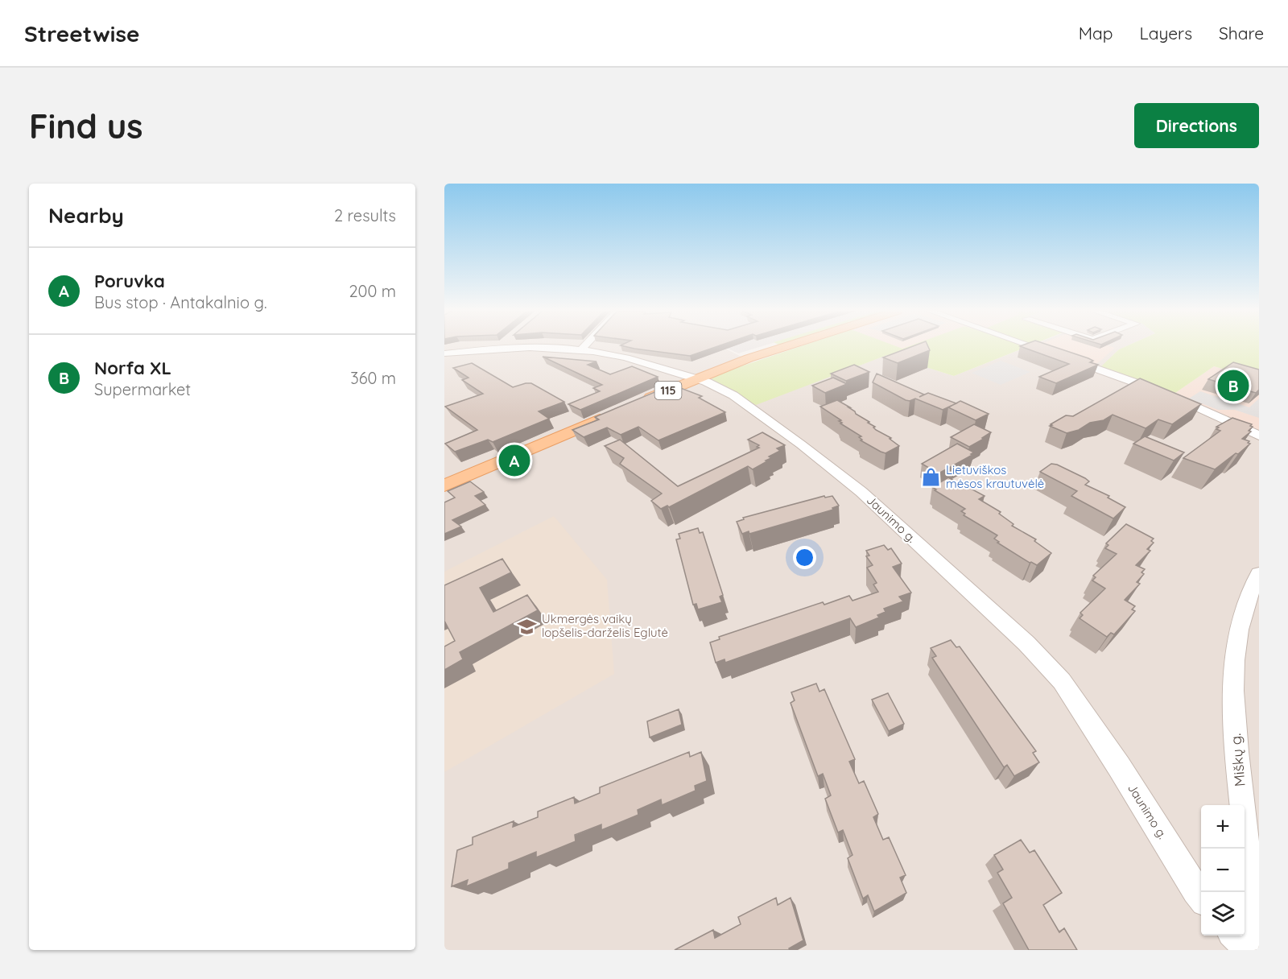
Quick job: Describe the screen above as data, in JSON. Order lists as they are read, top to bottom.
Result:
{
  "streets": {
    "main road": ["115"],
    "street": ["Jaunimo g.", "Miškų g."]
  },
  "crossings": [
    ["115", "Jaunimo g."]
  ],
  "places": {
    "shop": ["Lietuviškos mėsos krautuvėlė"],
    "school or university": ["Ukmergės vaikų lopšelis-darželis Eglutė"]
  },
  "page": {
    "header": "Streetwise",
    "nav": ["Map", "Layers", "Share"],
    "buttons": "Directions",
    "title": "Find us",
    "heading": ["Nearby", "2 results"],
    "list": [
      {
        "mark": "A",
        "name": "Poruvka",
        "note": "Bus stop · Antakalnio g.",
        "value": "200 m"
      },
      {
        "mark": "B",
        "name": "Norfa XL",
        "note": "Supermarket",
        "value": "360 m"
      }
    ],
    "pins": ["B", "A"],
    "map_buttons": ["+", "−"]
  }
}
